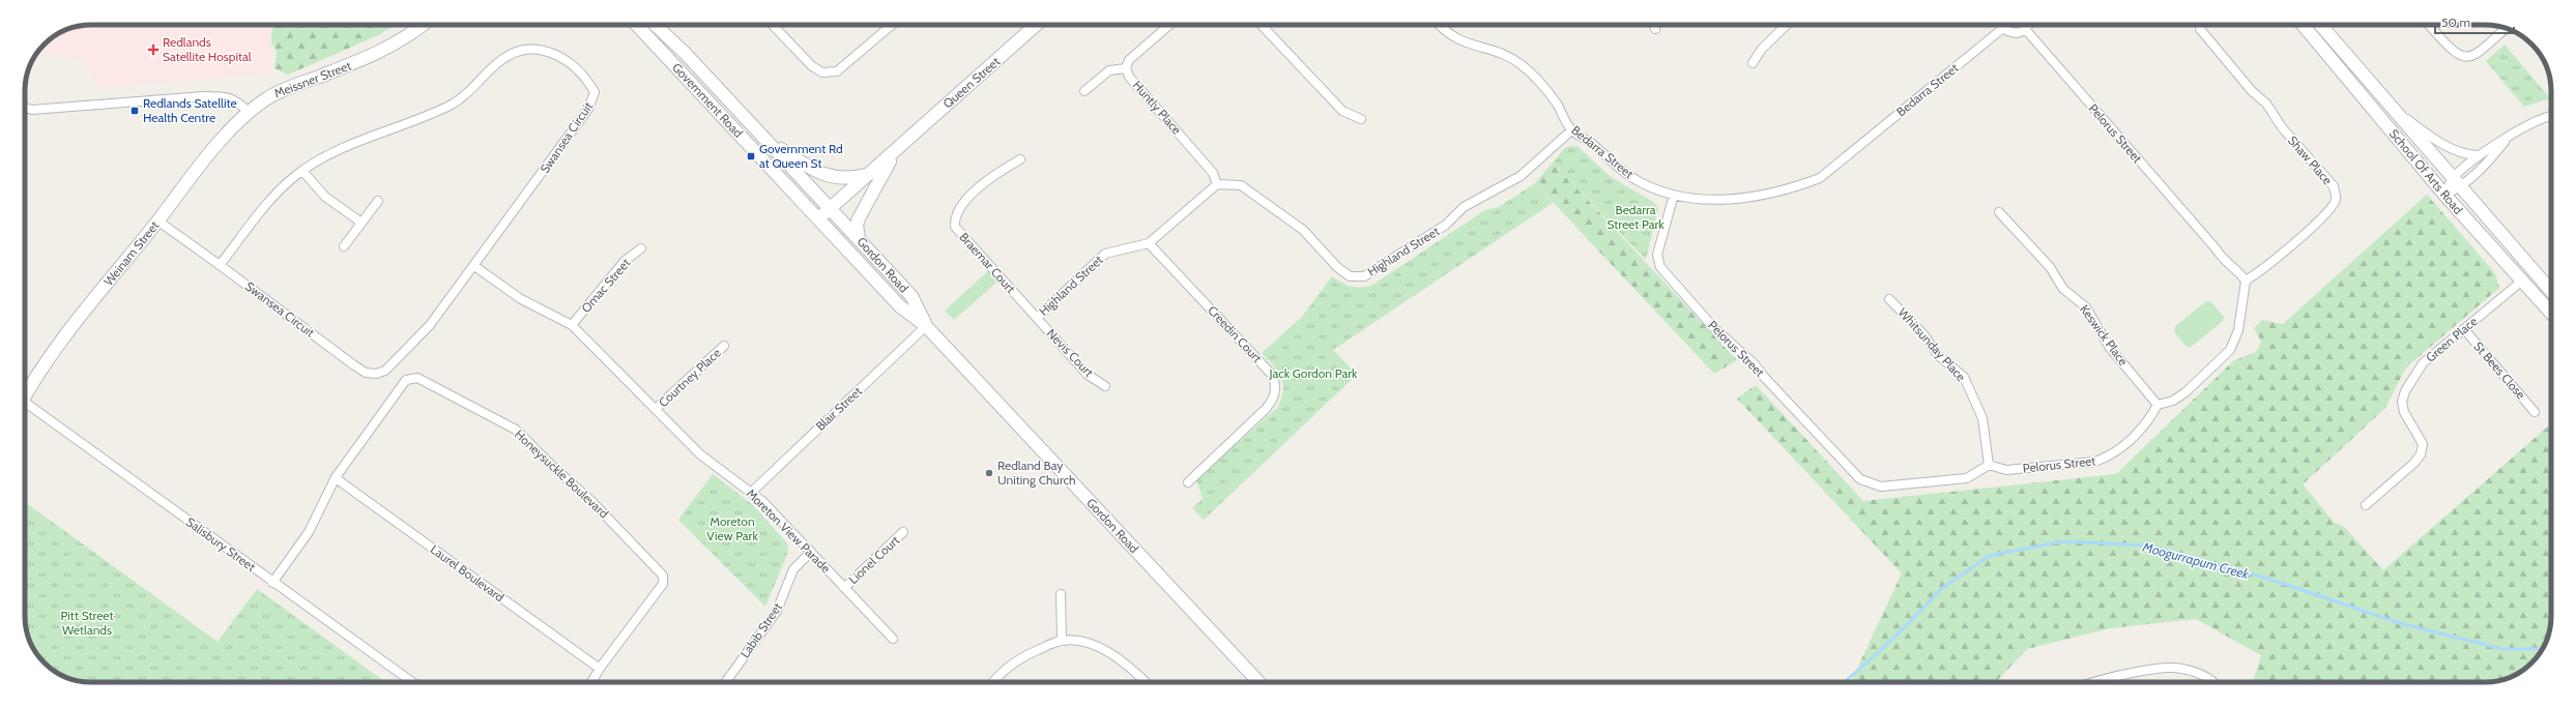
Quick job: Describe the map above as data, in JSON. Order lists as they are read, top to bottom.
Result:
{
  "streets": {
    "street": [
      "Meissner Street",
      "Queen Street",
      "Bedarra Street",
      "Government Road",
      "Huntly Place",
      "Pelorus Street",
      "Swansea Circuit",
      "Shaw Place",
      "School Of Arts Road",
      "Highland Street",
      "Weinam Street",
      "Braemar Court",
      "Gordon Road",
      "Omac Street",
      "Creedin Court",
      "Keswick Place",
      "Green Place",
      "Whitsunday Place",
      "Nevis Court",
      "St Bees Close",
      "Courtney Place",
      "Blair Street",
      "Honeysuckle Boulevard",
      "Moreton View Parade",
      "Salisbury Street",
      "Lionel Court",
      "Laurel Boulevard",
      "Labib Street"
    ]
  },
  "crossings": [
    ["Meissner Street", "Weinam Street"],
    ["Queen Street", "Government Road"],
    ["Queen Street", "Gordon Road"],
    ["Bedarra Street", "Pelorus Street"],
    ["Bedarra Street", "Highland Street"],
    ["Government Road", "Gordon Road"],
    ["Huntly Place", "Highland Street"],
    ["Pelorus Street", "Shaw Place"],
    ["Pelorus Street", "Keswick Place"],
    ["Pelorus Street", "Whitsunday Place"],
    ["Swansea Circuit", "Weinam Street"],
    ["Swansea Circuit", "Moreton View Parade"],
    ["School Of Arts Road", "Green Place"],
    ["Highland Street", "Braemar Court"],
    ["Highland Street", "Creedin Court"],
    ["Highland Street", "Nevis Court"],
    ["Braemar Court", "Nevis Court"],
    ["Gordon Road", "Blair Street"],
    ["Omac Street", "Moreton View Parade"],
    ["Green Place", "St Bees Close"],
    ["Courtney Place", "Moreton View Parade"],
    ["Blair Street", "Moreton View Parade"],
    ["Honeysuckle Boulevard", "Salisbury Street"],
    ["Honeysuckle Boulevard", "Laurel Boulevard"],
    ["Moreton View Parade", "Lionel Court"],
    ["Moreton View Parade", "Labib Street"]
  ],
  "water": ["Moogurrapum Creek"],
  "parks": [
    "Bedarra Street Park",
    "Jack Gordon Park",
    "Moreton View Park",
    "Pitt Street Wetlands"
  ],
  "places": {
    "health": ["Redlands Satellite Hospital"],
    "transit": ["Redlands Satellite Health Centre", "Government Rd at Queen St"],
    "other": ["Redland Bay Uniting Church"]
  },
  "scale_bar": "50 m"
}
